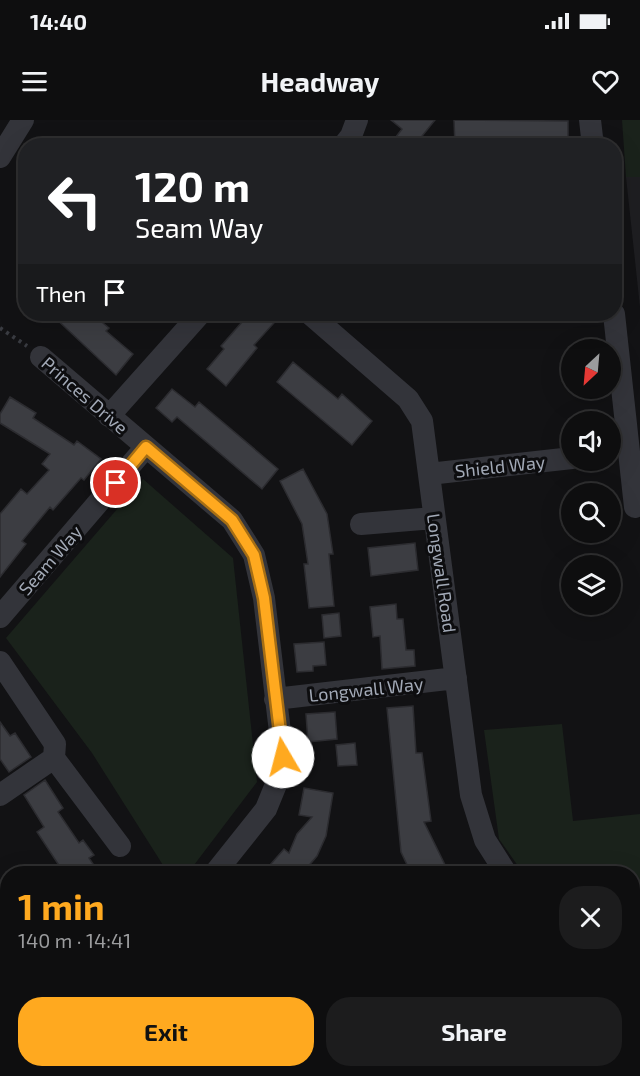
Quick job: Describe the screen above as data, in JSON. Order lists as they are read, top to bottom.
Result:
{
  "streets": {
    "street": [
      "Princes Drive",
      "Shield Way",
      "Seam Way",
      "Longwall Road",
      "Longwall Way"
    ]
  },
  "crossings": [
    ["Princes Drive", "Seam Way"],
    ["Princes Drive", "Longwall Way"],
    ["Shield Way", "Longwall Road"],
    ["Longwall Road", "Longwall Way"]
  ],
  "north": "bottom left",
  "page": {
    "status": "14:40",
    "header": "Headway",
    "turn": ["120 m", "Seam Way"],
    "then": "Then",
    "heading": ["1 min", "140 m · 14:41"],
    "buttons": ["Exit", "Share"]
  }
}
